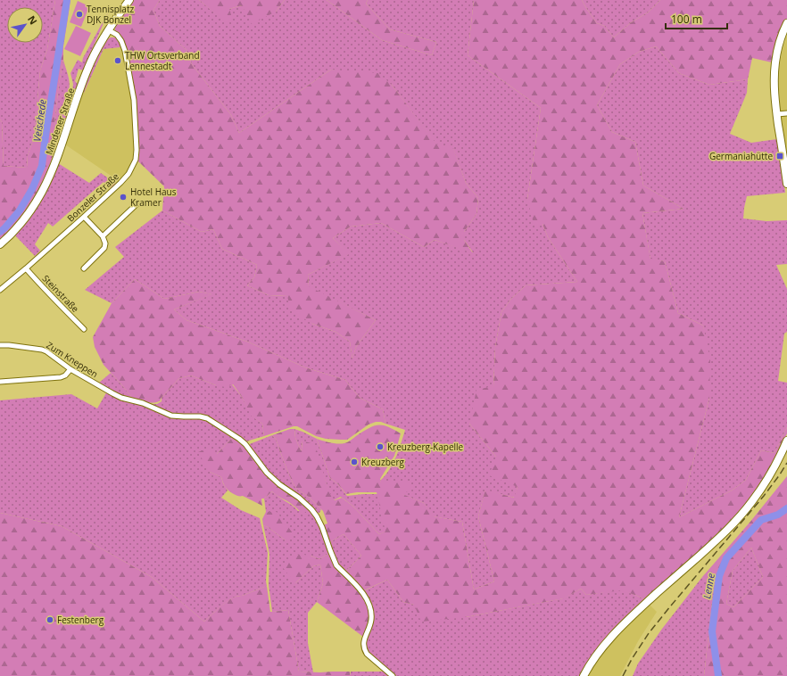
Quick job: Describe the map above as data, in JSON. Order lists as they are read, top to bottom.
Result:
{
  "streets": {
    "main road": ["Mindener Straße"],
    "street": ["Bonzeler Straße", "Steinstraße", "Zum Kneppen"]
  },
  "crossings": [
    ["Mindener Straße", "Bonzeler Straße"],
    ["Bonzeler Straße", "Steinstraße"]
  ],
  "water": ["Veischede", "Lenne"],
  "places": {
    "other": [
      "Tennisplatz DJK Bonzel",
      "THW Ortsverband Lennestadt",
      "Hotel Haus Kramer",
      "Kreuzberg-Kapelle",
      "Kreuzberg",
      "Festenberg"
    ],
    "transit": ["Germaniahütte"]
  },
  "scale_bar": "100 m",
  "north": "top right"
}
